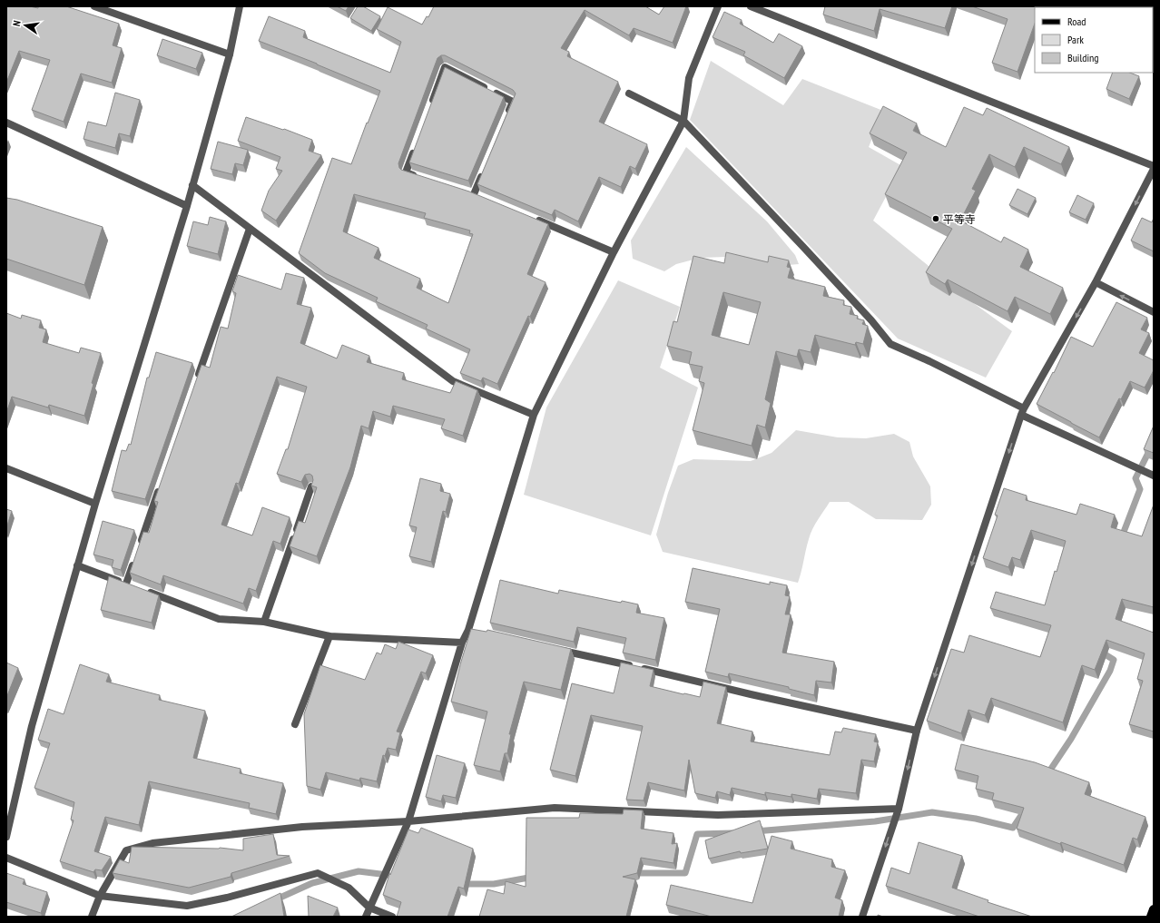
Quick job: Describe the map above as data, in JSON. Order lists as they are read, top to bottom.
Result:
{
  "places": ["平等寺"],
  "legend": ["Road", "Park", "Building"],
  "north": "left"
}
